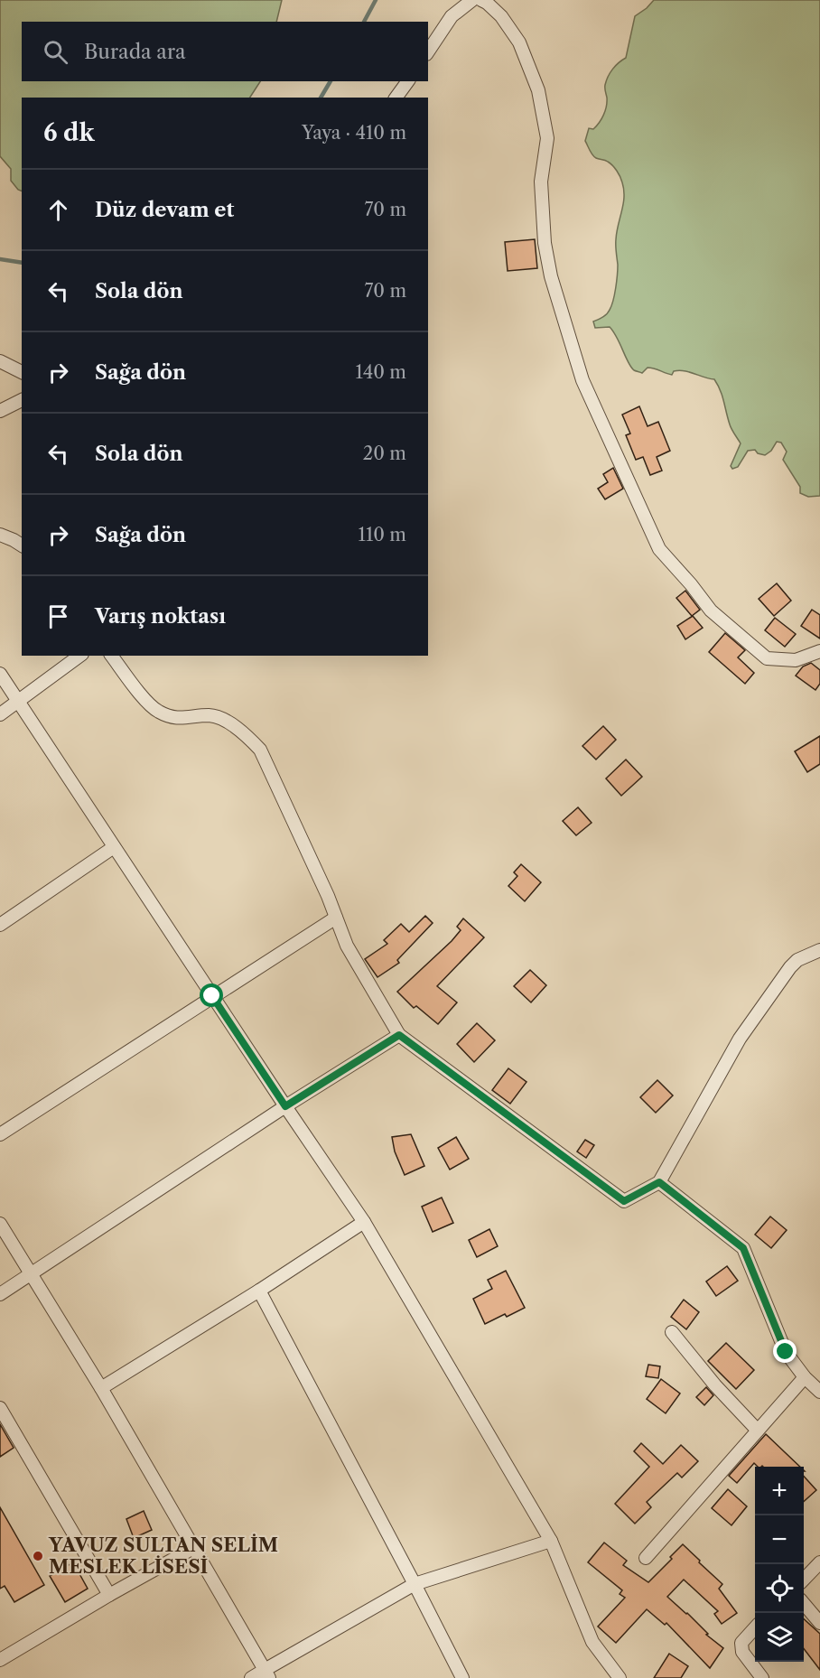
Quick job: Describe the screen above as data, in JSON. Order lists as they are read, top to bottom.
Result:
{
  "places": ["YAVUZ SULTAN SELİM MESLEK LİSESİ"],
  "page": {
    "search": "Burada ara",
    "heading": ["6 dk", "Yaya · 410 m"],
    "list": [
      ["Düz devam et", "70 m"],
      ["Sola dön", "70 m"],
      ["Sağa dön", "140 m"],
      ["Sola dön", "20 m"],
      ["Sağa dön", "110 m"],
      "Varış noktası"
    ],
    "map_buttons": ["+", "−"]
  }
}
